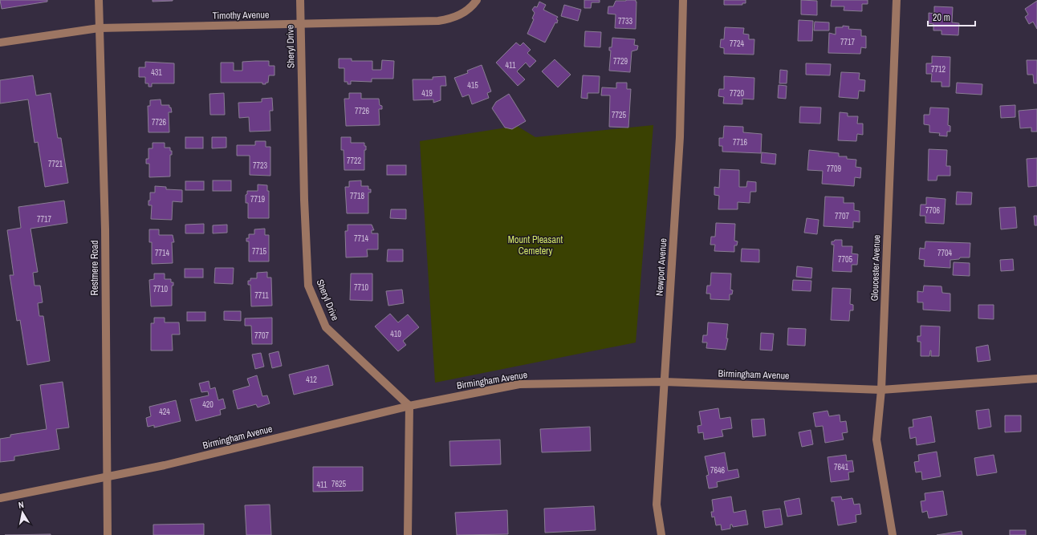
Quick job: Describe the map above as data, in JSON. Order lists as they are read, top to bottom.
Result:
{
  "streets": {
    "street": [
      "Timothy Avenue",
      "Sheryl Drive",
      "Newport Avenue",
      "Restmere Road",
      "Gloucester Avenue",
      "Birmingham Avenue"
    ]
  },
  "crossings": [
    ["Timothy Avenue", "Sheryl Drive"],
    ["Timothy Avenue", "Restmere Road"],
    ["Sheryl Drive", "Birmingham Avenue"],
    ["Newport Avenue", "Birmingham Avenue"],
    ["Restmere Road", "Birmingham Avenue"],
    ["Gloucester Avenue", "Birmingham Avenue"]
  ],
  "parks": ["Mount Pleasant Cemetery"],
  "house_numbers": [
    "7733",
    "7717",
    "7724",
    "7729",
    "411",
    "7712",
    "431",
    "415",
    "419",
    "7720",
    "7726",
    "7725",
    "7726",
    "7716",
    "7722",
    "7721",
    "7723",
    "7709",
    "7718",
    "7719",
    "7706",
    "7707",
    "7717",
    "7714",
    "7715",
    "7714",
    "7704",
    "7705",
    "7710",
    "7710",
    "7711",
    "410",
    "7707",
    "412",
    "420",
    "424",
    "7641",
    "7646",
    "7625",
    "411"
  ],
  "scale_bar": "20 m",
  "north": "top"
}
